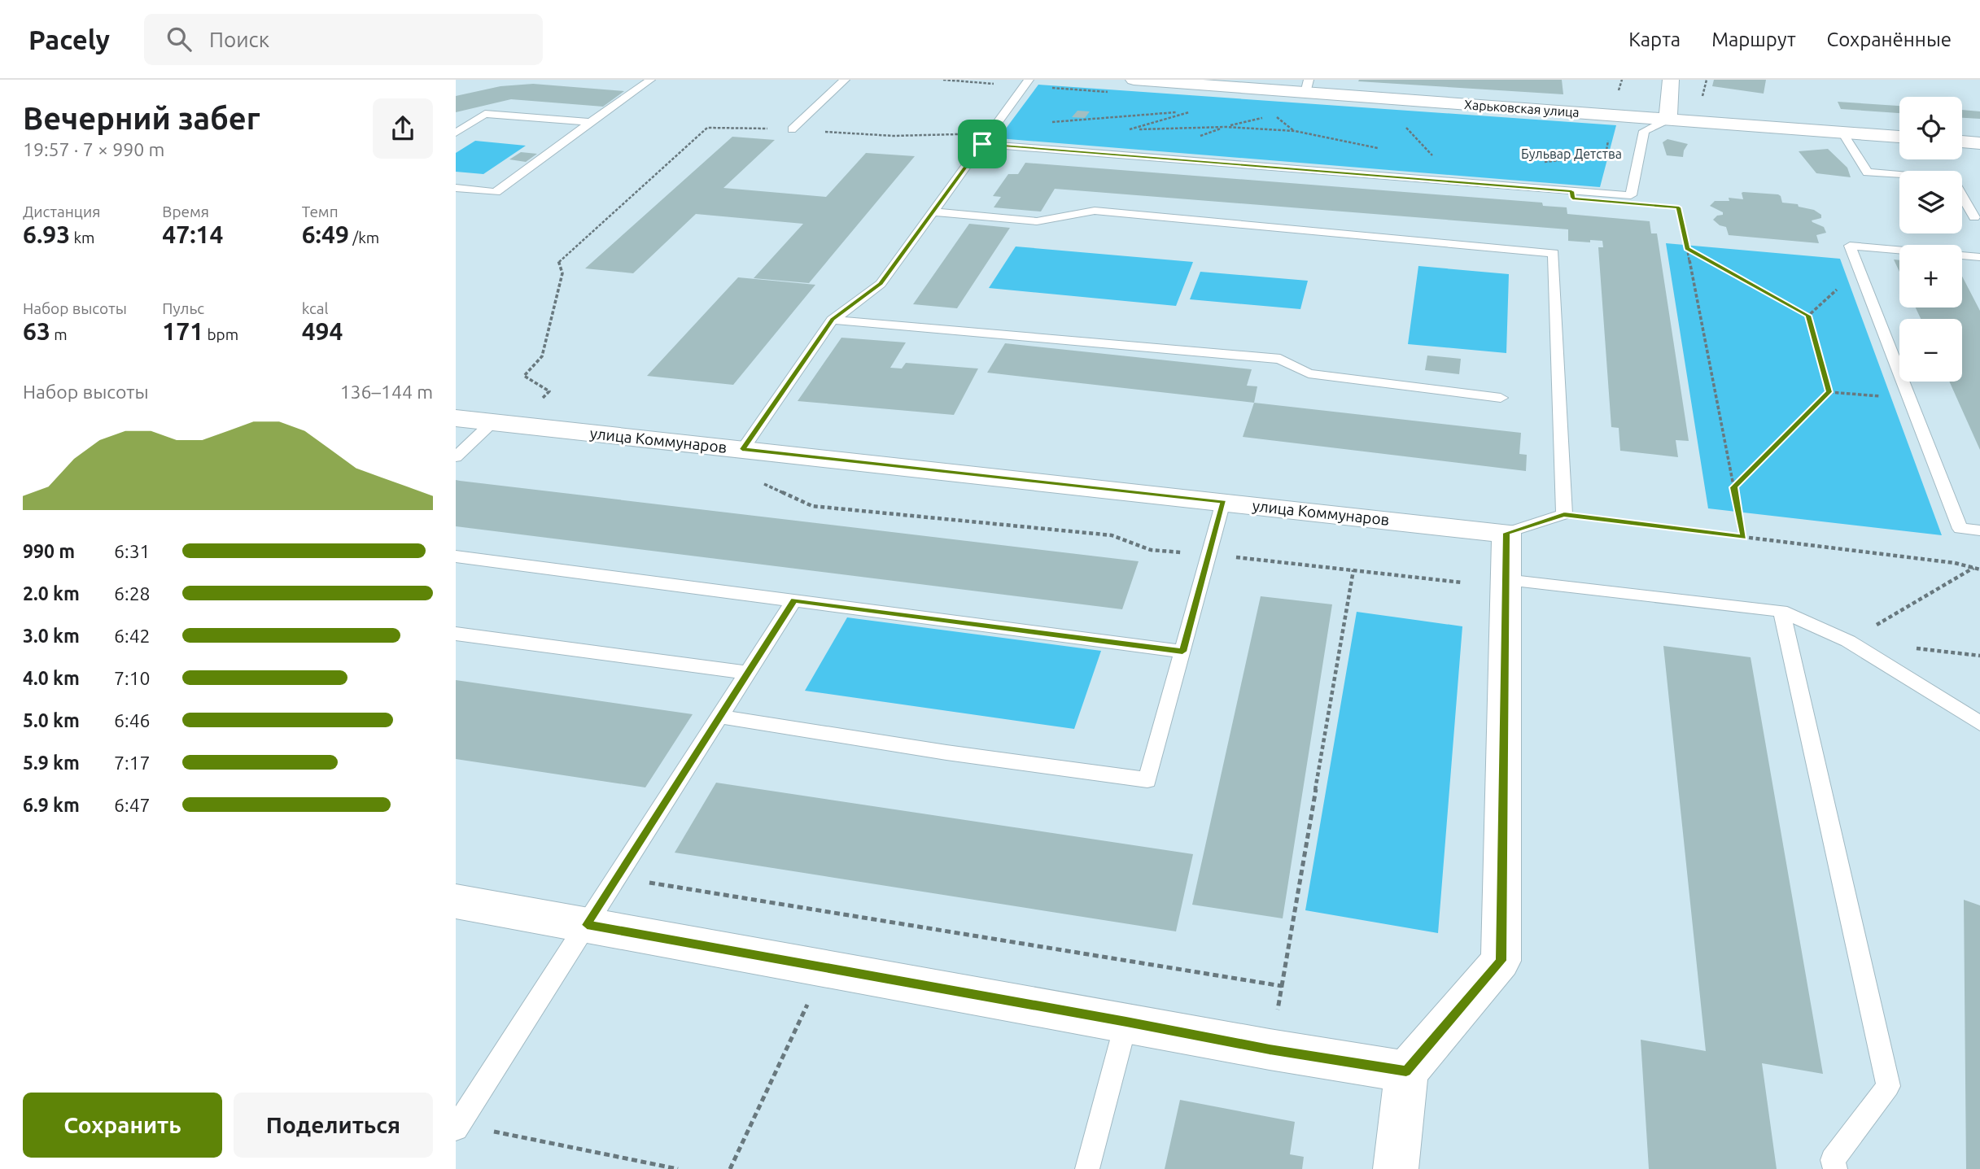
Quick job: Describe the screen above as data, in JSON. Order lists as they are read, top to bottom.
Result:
{
  "streets": {
    "street": ["Харьковская улица", "улица Коммунаров"]
  },
  "parks": ["Бульвар Детства"],
  "page": {
    "header": "Pacely",
    "search": "Поиск",
    "nav": ["Карта", "Маршрут", "Сохранённые"],
    "heading": ["Вечерний забег", "19:57 · 7 × 990 m"],
    "map_buttons": ["+", "−"],
    "stats": [
      ["Дистанция", "6.93 km"],
      ["Время", "47:14"],
      ["Темп", "6:49 /km"],
      ["Набор высоты", "63 m"],
      ["Пульс", "171 bpm"],
      ["kcal", "494"]
    ],
    "chart": ["Набор высоты", "136–144 m"],
    "list": [
      {
        "name": "990 m",
        "note": "6:31"
      },
      {
        "name": "2.0 km",
        "note": "6:28"
      },
      {
        "name": "3.0 km",
        "note": "6:42"
      },
      {
        "name": "4.0 km",
        "note": "7:10"
      },
      {
        "name": "5.0 km",
        "note": "6:46"
      },
      {
        "name": "5.9 km",
        "note": "7:17"
      },
      {
        "name": "6.9 km",
        "note": "6:47"
      }
    ],
    "buttons": ["Сохранить", "Поделиться"]
  }
}
